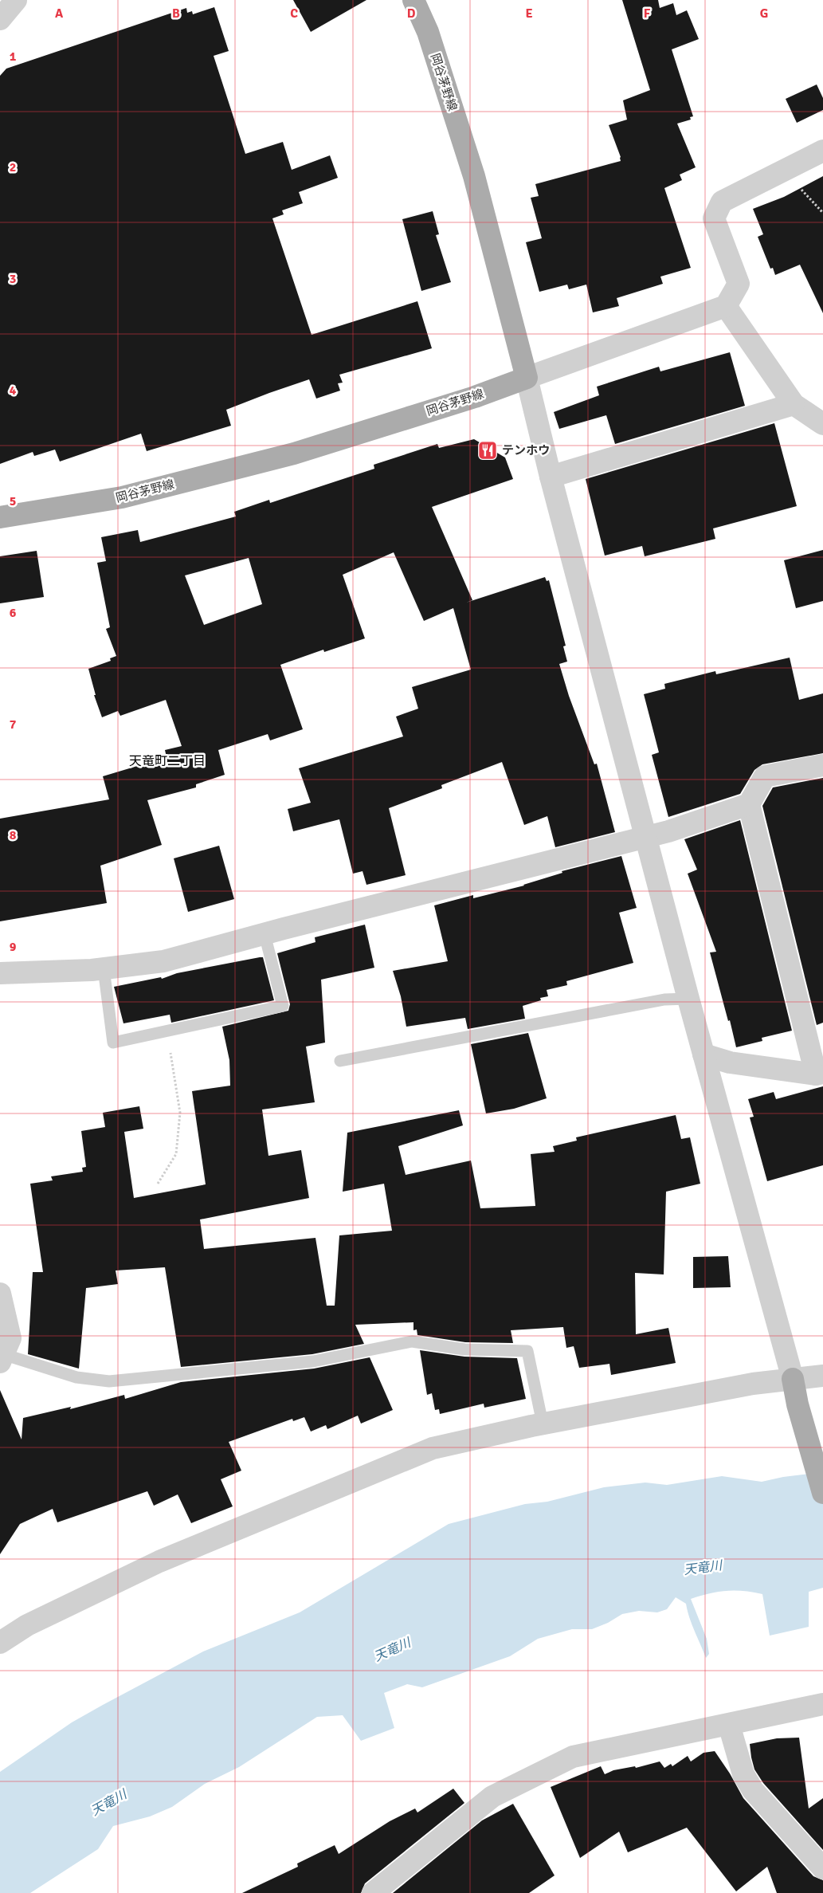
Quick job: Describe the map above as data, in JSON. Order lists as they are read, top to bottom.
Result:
{
  "streets": {
    "main road": ["岡谷茅野線"]
  },
  "districts": ["天竜町二丁目"],
  "water": ["天竜川"],
  "places": {
    "restaurant": ["テンホウ"]
  },
  "grid": {
    "columns": [
      "A",
      "B",
      "C",
      "D",
      "E",
      "F",
      "G"
    ],
    "rows": [
      "1",
      "2",
      "3",
      "4",
      "5",
      "6",
      "7",
      "8",
      "9"
    ]
  }
}
